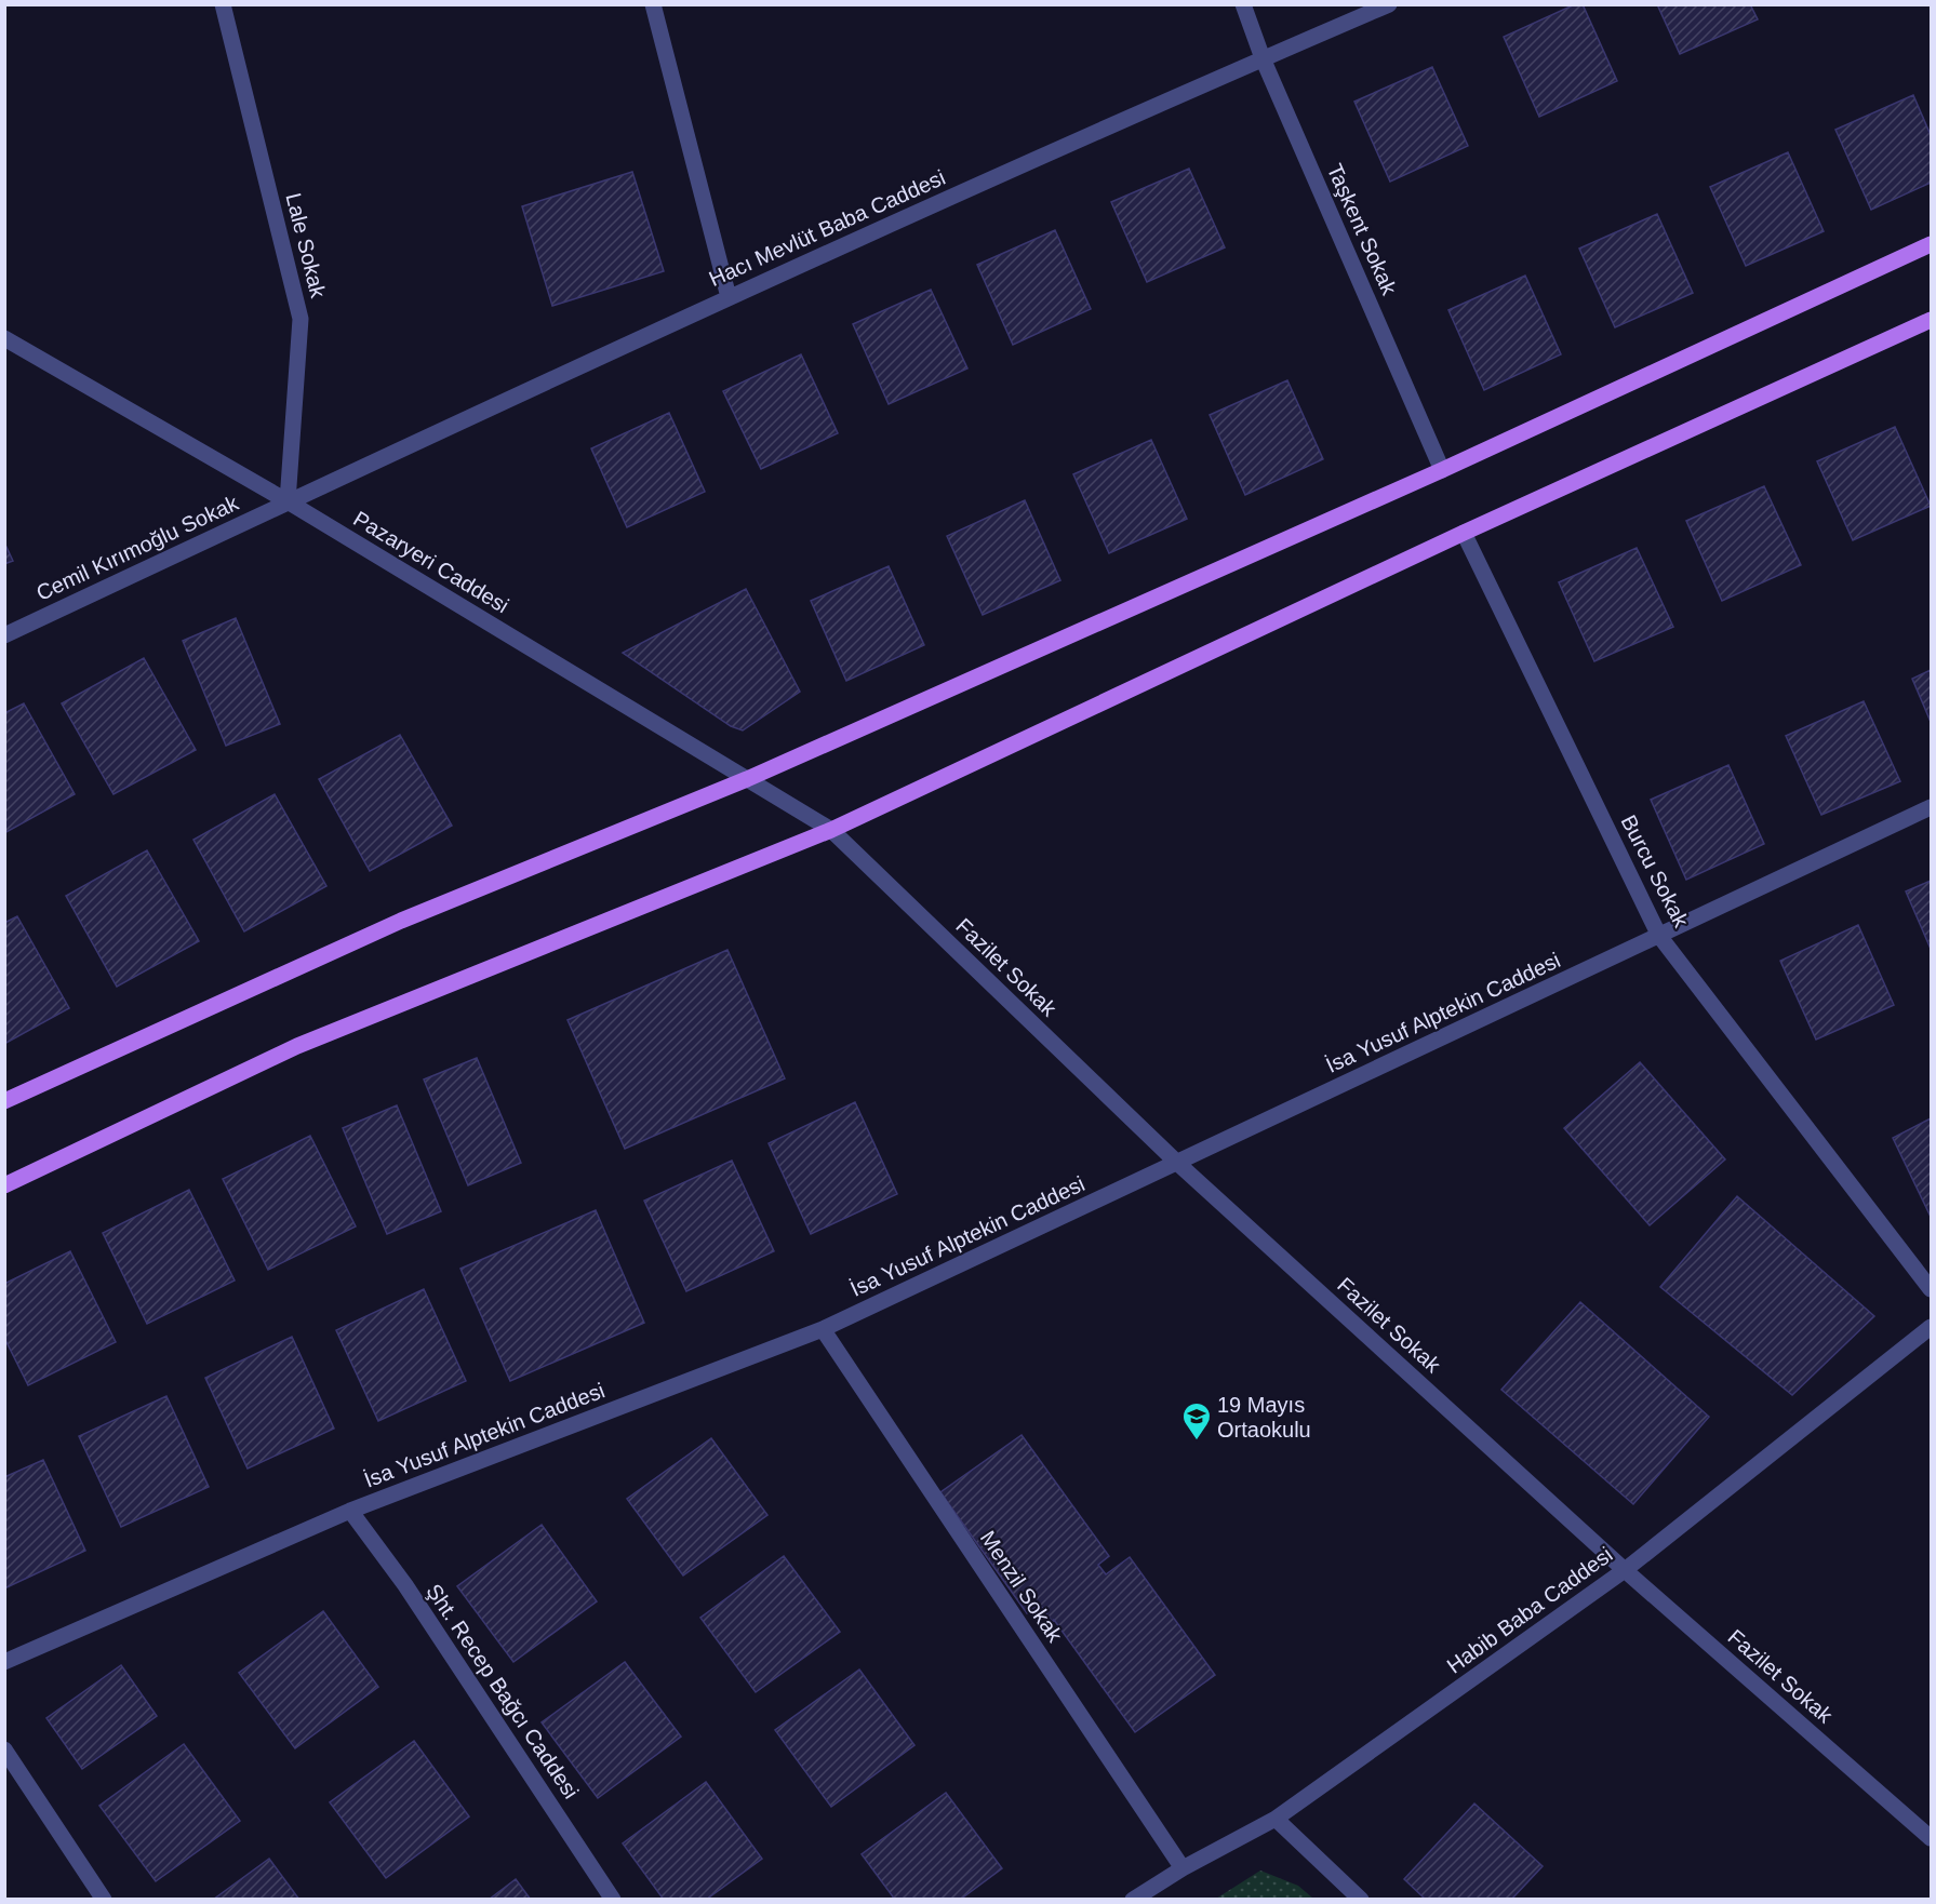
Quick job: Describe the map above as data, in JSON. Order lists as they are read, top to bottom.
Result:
{
  "streets": {
    "street": [
      "Hacı Mevlüt Baba Caddesi",
      "Taşkent Sokak",
      "Lale Sokak",
      "Cemil Kırımoğlu Sokak",
      "Pazaryeri Caddesi",
      "Burcu Sokak",
      "Fazilet Sokak",
      "İsa Yusuf Alptekin Caddesi",
      "Menzil Sokak",
      "Habib Baba Caddesi",
      "Şht. Recep Bağcı Caddesi"
    ]
  },
  "crossings": [
    ["Hacı Mevlüt Baba Caddesi", "Taşkent Sokak"],
    ["Hacı Mevlüt Baba Caddesi", "Lale Sokak"],
    ["Hacı Mevlüt Baba Caddesi", "Cemil Kırımoğlu Sokak"],
    ["Hacı Mevlüt Baba Caddesi", "Pazaryeri Caddesi"],
    ["Lale Sokak", "Cemil Kırımoğlu Sokak"],
    ["Lale Sokak", "Pazaryeri Caddesi"],
    ["Cemil Kırımoğlu Sokak", "Pazaryeri Caddesi"],
    ["Pazaryeri Caddesi", "Fazilet Sokak"],
    ["Burcu Sokak", "İsa Yusuf Alptekin Caddesi"],
    ["Fazilet Sokak", "İsa Yusuf Alptekin Caddesi"],
    ["Fazilet Sokak", "Habib Baba Caddesi"],
    ["İsa Yusuf Alptekin Caddesi", "Menzil Sokak"],
    ["İsa Yusuf Alptekin Caddesi", "Şht. Recep Bağcı Caddesi"],
    ["Menzil Sokak", "Habib Baba Caddesi"]
  ],
  "places": {
    "school or university": ["19 Mayıs Ortaokulu"]
  }
}
